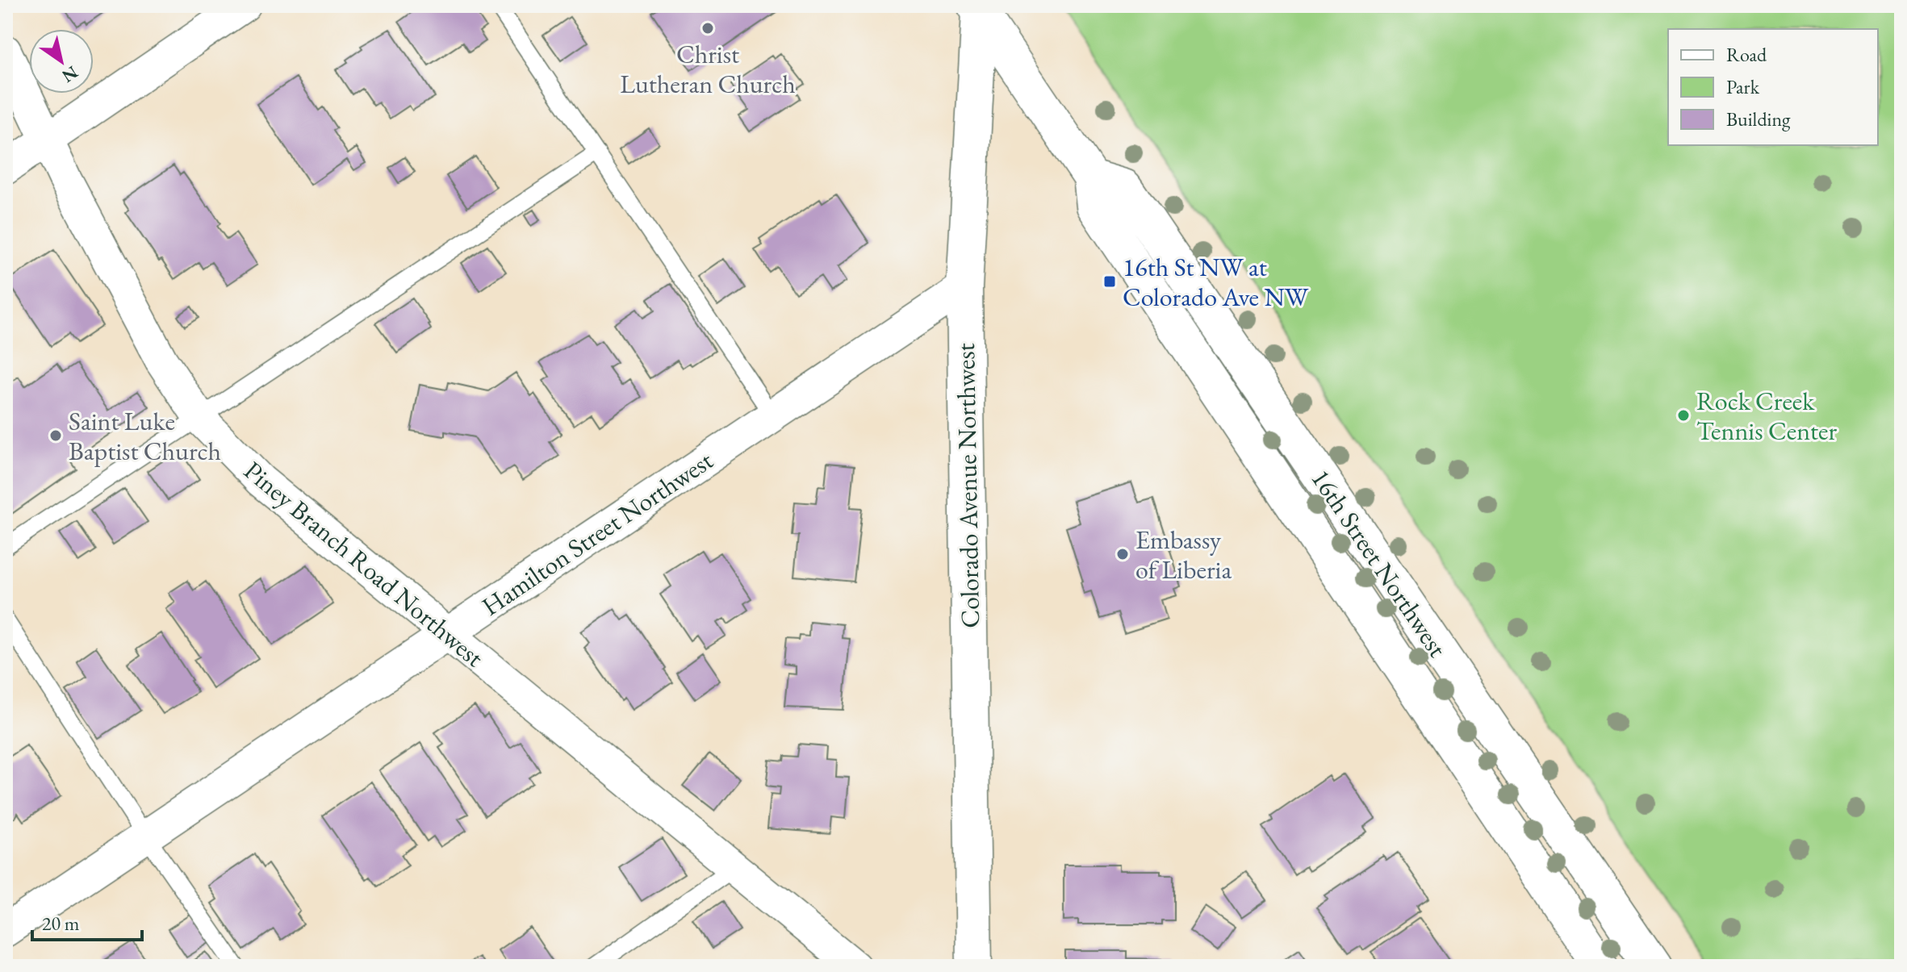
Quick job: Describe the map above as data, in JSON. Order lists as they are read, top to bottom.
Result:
{
  "streets": {
    "main road": ["Colorado Avenue Northwest", "16th Street Northwest"],
    "street": ["Hamilton Street Northwest", "Piney Branch Road Northwest"]
  },
  "crossings": [
    ["Colorado Avenue Northwest", "Hamilton Street Northwest"],
    ["Colorado Avenue Northwest", "16th Street Northwest"],
    ["Hamilton Street Northwest", "Piney Branch Road Northwest"]
  ],
  "places": {
    "other": [
      "Christ Lutheran Church",
      "Rock Creek Tennis Center",
      "Saint Luke Baptist Church",
      "Embassy of Liberia"
    ],
    "transit": ["16th St NW at Colorado Ave NW"]
  },
  "legend": ["Road", "Park", "Building"],
  "scale_bar": "20 m",
  "north": "bottom right"
}
